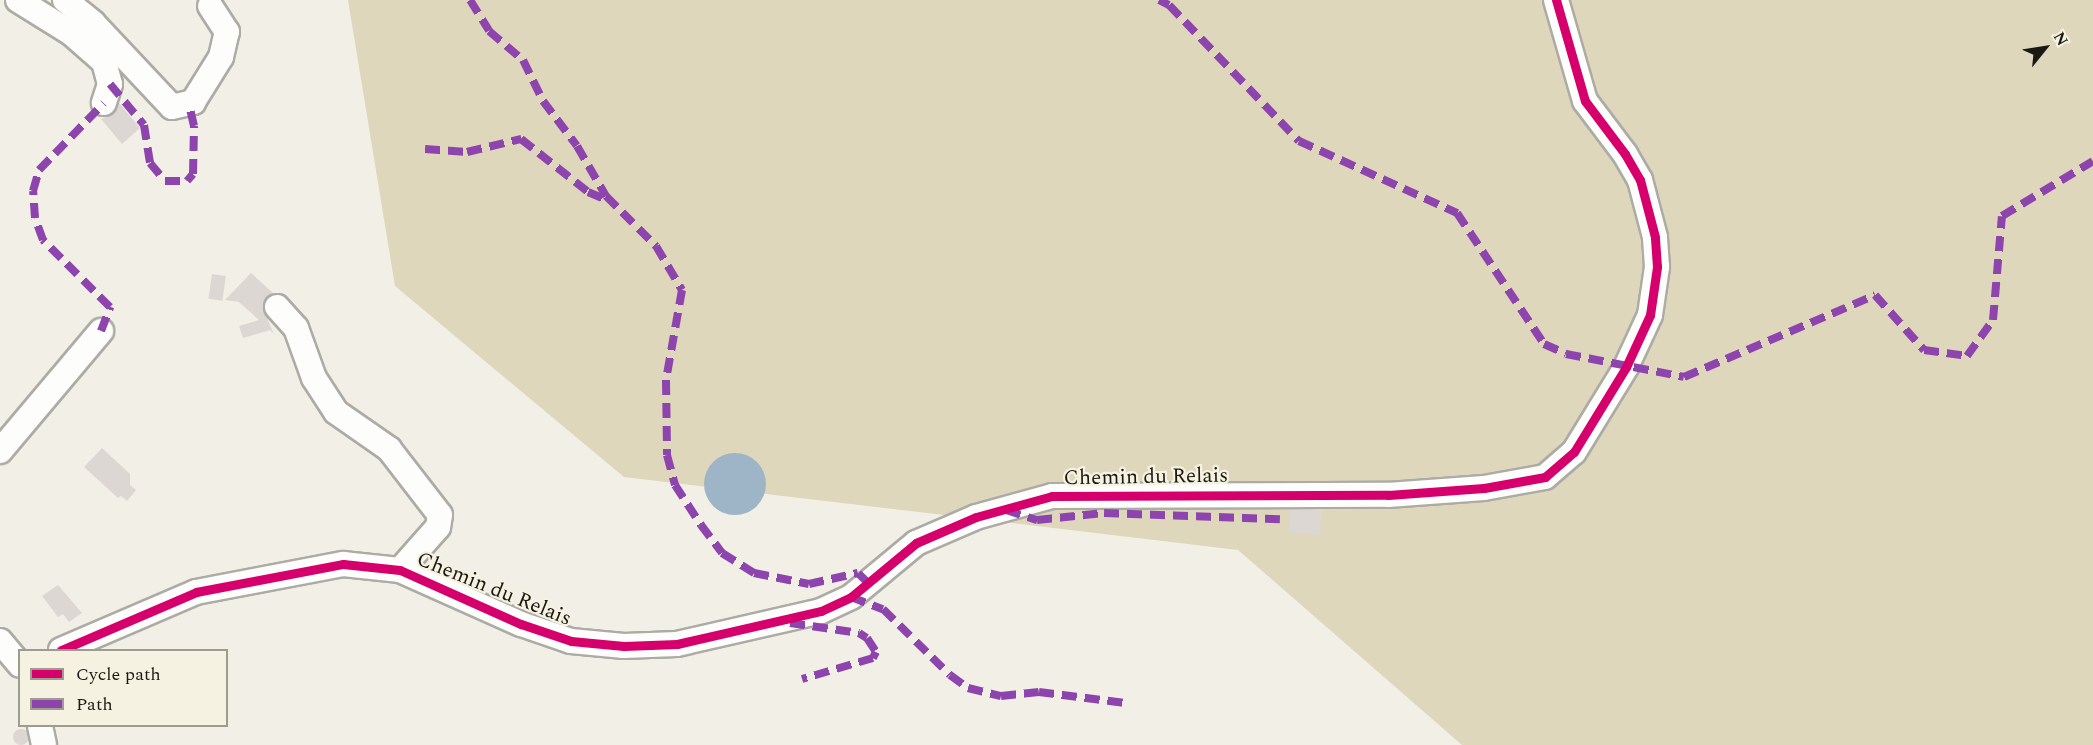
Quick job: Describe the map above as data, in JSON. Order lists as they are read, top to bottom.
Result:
{
  "streets": {
    "street": ["Chemin du Relais"]
  },
  "legend": ["Cycle path", "Path"],
  "north": "top right"
}
